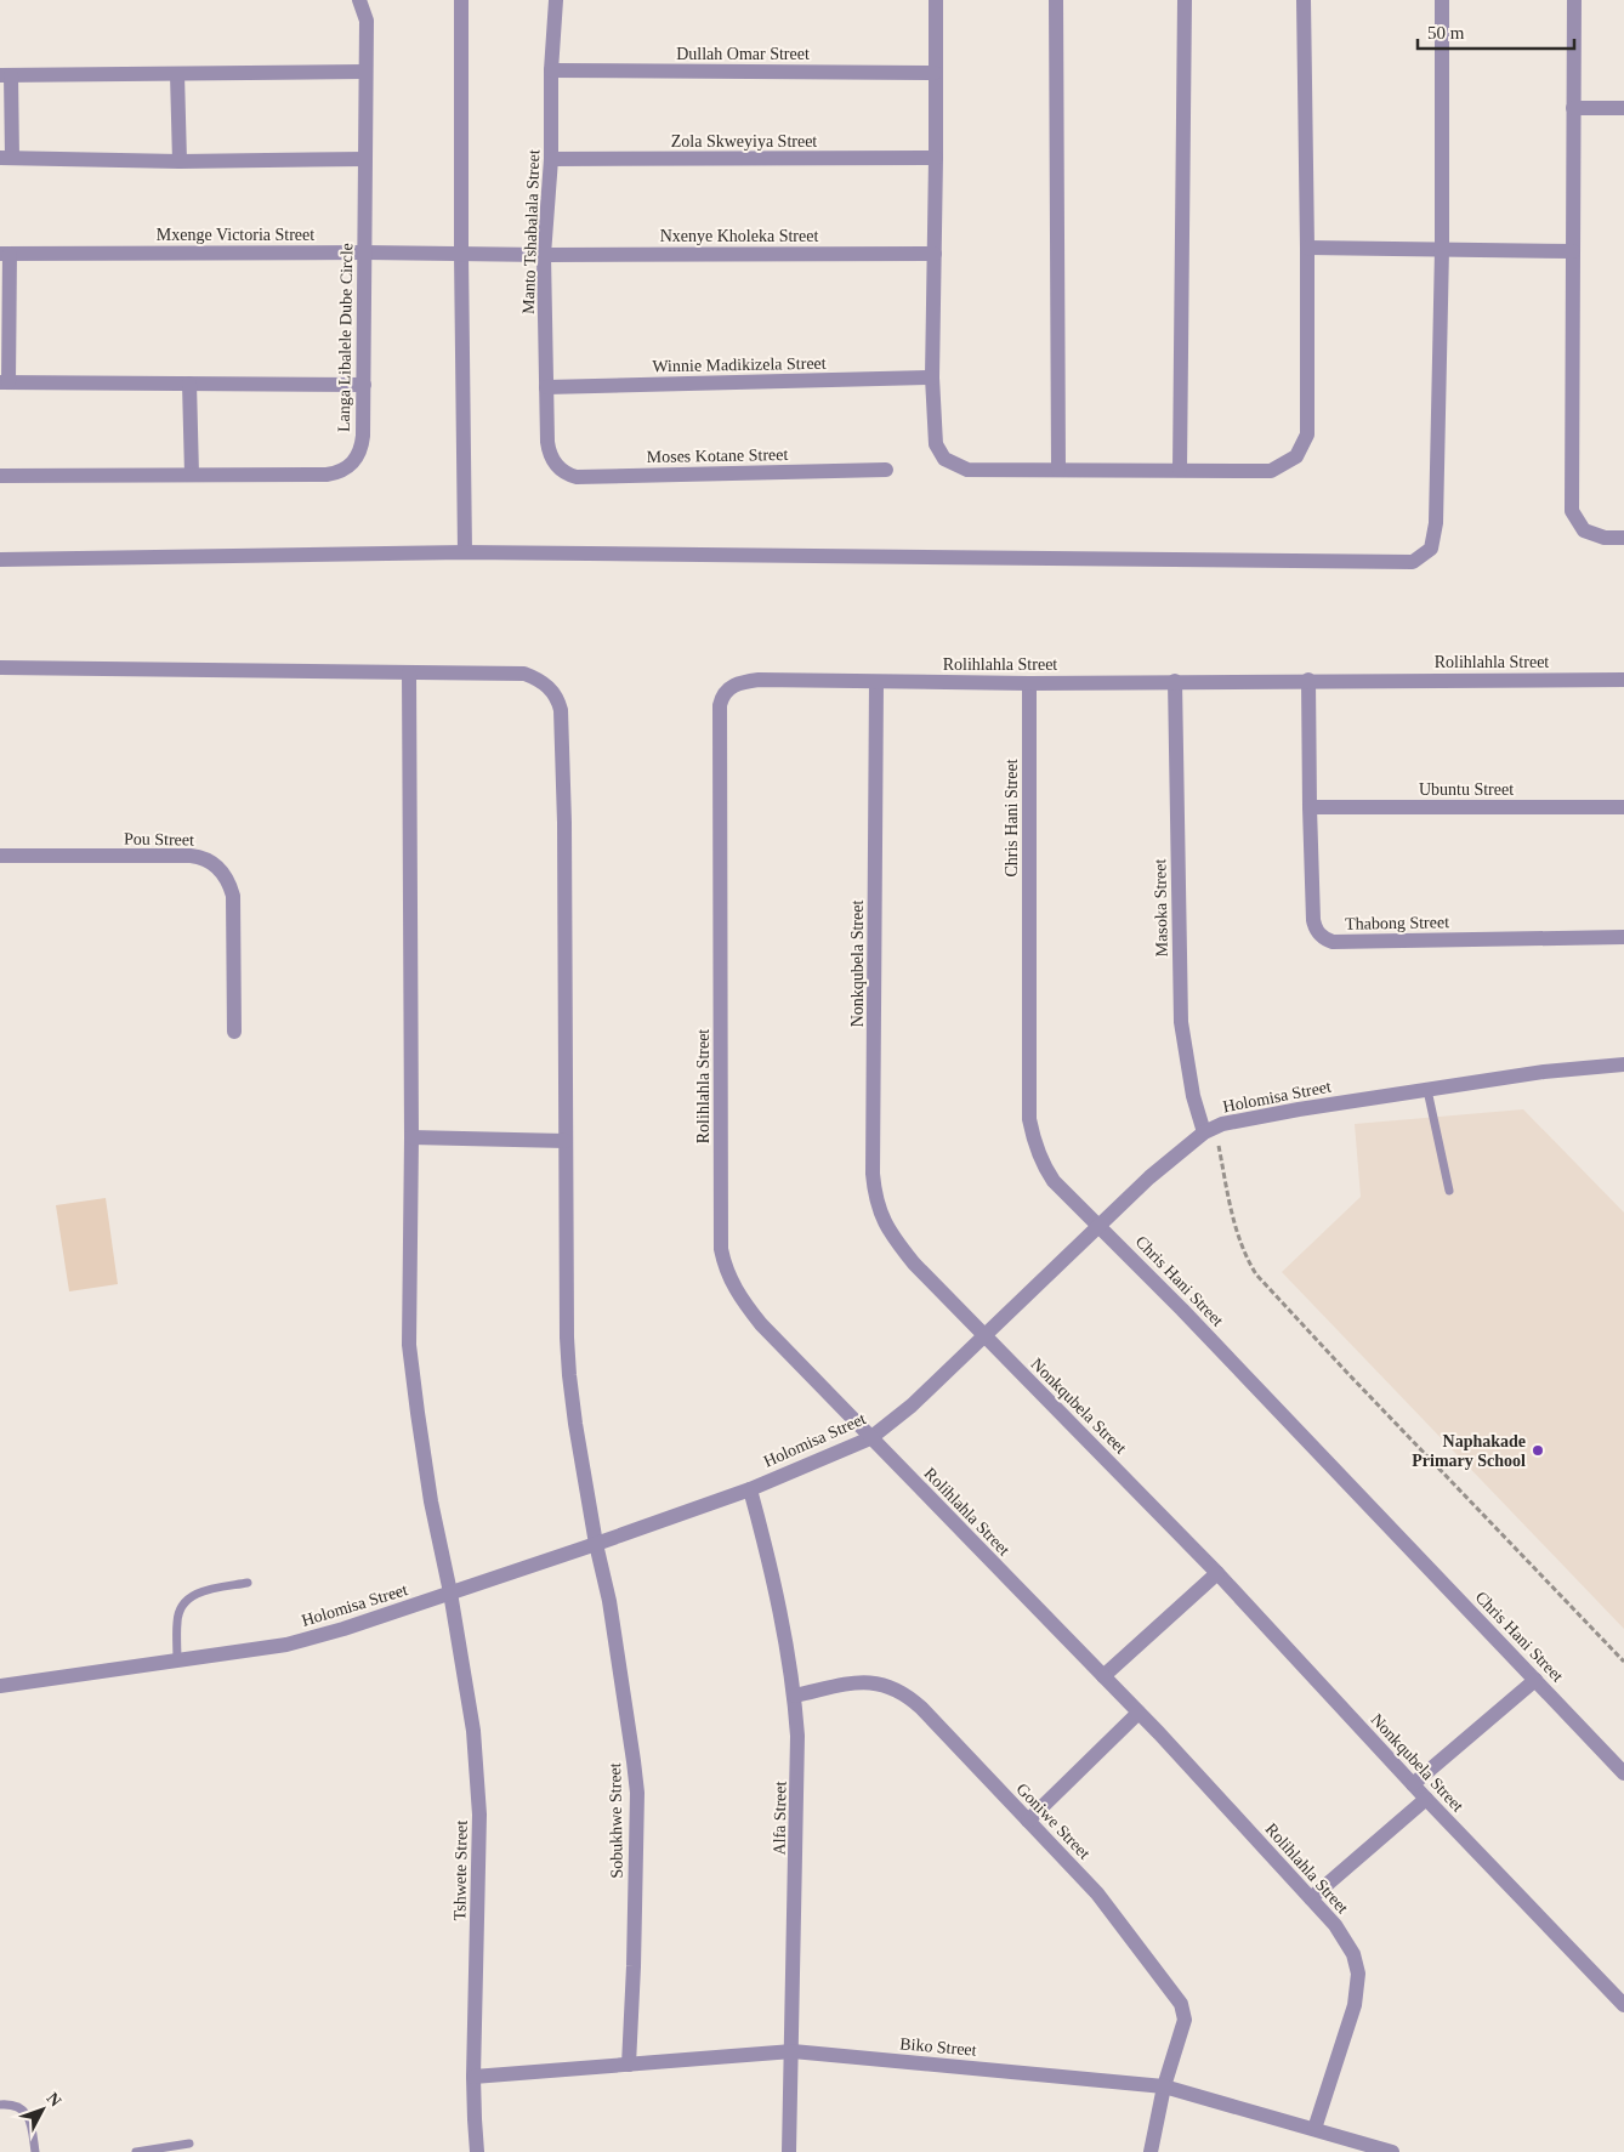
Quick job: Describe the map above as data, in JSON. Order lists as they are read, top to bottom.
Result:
{
  "streets": {
    "street": [
      "Dullah Omar Street",
      "Zola Skweyiya Street",
      "Manto Tshabalala Street",
      "Mxenge Victoria Street",
      "Nxenye Kholeka Street",
      "Langa Libalele Dube Circle",
      "Winnie Madikizela Street",
      "Moses Kotane Street",
      "Rolihlahla Street",
      "Ubuntu Street",
      "Chris Hani Street",
      "Pou Street",
      "Masoka Street",
      "Thabong Street",
      "Nonkqubela Street",
      "Holomisa Street",
      "Alfa Street",
      "Sobukhwe Street",
      "Goniwe Street",
      "Tshwete Street",
      "Biko Street"
    ]
  },
  "crossings": [
    ["Dullah Omar Street", "Manto Tshabalala Street"],
    ["Zola Skweyiya Street", "Manto Tshabalala Street"],
    ["Manto Tshabalala Street", "Mxenge Victoria Street"],
    ["Manto Tshabalala Street", "Nxenye Kholeka Street"],
    ["Manto Tshabalala Street", "Winnie Madikizela Street"],
    ["Manto Tshabalala Street", "Moses Kotane Street"],
    ["Mxenge Victoria Street", "Nxenye Kholeka Street"],
    ["Mxenge Victoria Street", "Langa Libalele Dube Circle"],
    ["Rolihlahla Street", "Chris Hani Street"],
    ["Rolihlahla Street", "Masoka Street"],
    ["Rolihlahla Street", "Thabong Street"],
    ["Rolihlahla Street", "Nonkqubela Street"],
    ["Rolihlahla Street", "Holomisa Street"],
    ["Rolihlahla Street", "Biko Street"],
    ["Ubuntu Street", "Thabong Street"],
    ["Chris Hani Street", "Holomisa Street"],
    ["Masoka Street", "Holomisa Street"],
    ["Nonkqubela Street", "Holomisa Street"],
    ["Holomisa Street", "Alfa Street"],
    ["Holomisa Street", "Sobukhwe Street"],
    ["Holomisa Street", "Tshwete Street"],
    ["Alfa Street", "Goniwe Street"],
    ["Alfa Street", "Biko Street"],
    ["Sobukhwe Street", "Tshwete Street"],
    ["Sobukhwe Street", "Biko Street"],
    ["Goniwe Street", "Biko Street"],
    ["Tshwete Street", "Biko Street"]
  ],
  "places": ["Naphakade Primary School"],
  "scale_bar": "50 m",
  "north": "top right"
}
